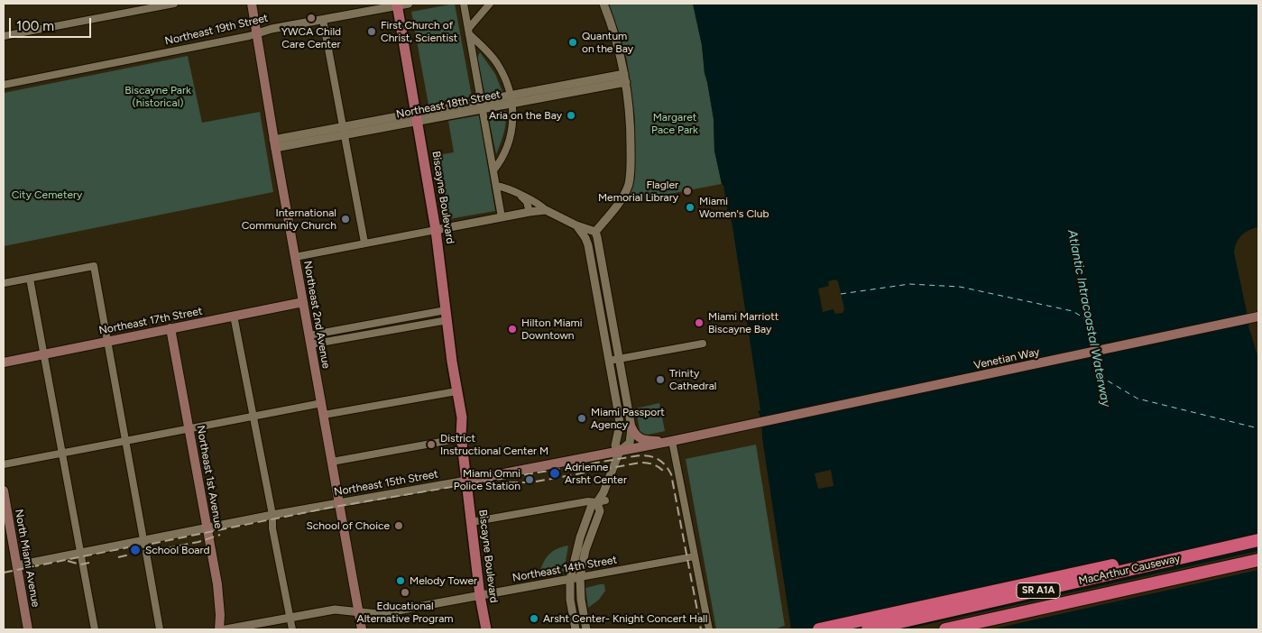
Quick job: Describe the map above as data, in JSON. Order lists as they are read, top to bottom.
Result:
{
  "streets": {
    "highway": ["MacArthur Causeway", "SR A1A"],
    "main road": [
      "Biscayne Boulevard",
      "Northeast 2nd Avenue",
      "Northeast 17th Street",
      "Venetian Way",
      "Northeast 1st Avenue",
      "Northeast 15th Street",
      "North Miami Avenue"
    ],
    "street": ["Northeast 19th Street", "Northeast 18th Street", "Northeast 14th Street"]
  },
  "crossings": [
    ["Northeast 19th Street", "Biscayne Boulevard"],
    ["Northeast 19th Street", "Northeast 2nd Avenue"],
    ["Northeast 18th Street", "Biscayne Boulevard"],
    ["Northeast 18th Street", "Northeast 2nd Avenue"],
    ["Biscayne Boulevard", "Northeast 15th Street"],
    ["Biscayne Boulevard", "Northeast 14th Street"],
    ["Northeast 2nd Avenue", "Northeast 17th Street"],
    ["Northeast 2nd Avenue", "Northeast 15th Street"],
    ["Northeast 2nd Avenue", "Northeast 14th Street"],
    ["Northeast 17th Street", "Northeast 1st Avenue"],
    ["Venetian Way", "Northeast 15th Street"],
    ["Northeast 1st Avenue", "Northeast 15th Street"],
    ["Northeast 15th Street", "North Miami Avenue"]
  ],
  "water": ["Atlantic Intracoastal Waterway"],
  "parks": ["Biscayne Park (historical)", "Margaret Pace Park", "City Cemetery"],
  "places": [
    "YWCA Child Care Center",
    "First Church of Christ, Scientist",
    "Quantum on the Bay",
    "Aria on the Bay",
    "Flagler Memorial Library",
    "Miami Women's Club",
    "International Community Church",
    "Miami Marriott Biscayne Bay",
    "Hilton Miami Downtown",
    "Trinity Cathedral",
    "Miami Passport Agency",
    "District Instructional Center M",
    "Adrienne Arsht Center",
    "Miami Omni Police Station",
    "School of Choice",
    "School Board",
    "Melody Tower",
    "Educational Alternative Program",
    "Arsht Center- Knight Concert Hall"
  ],
  "scale_bar": "100 m"
}
